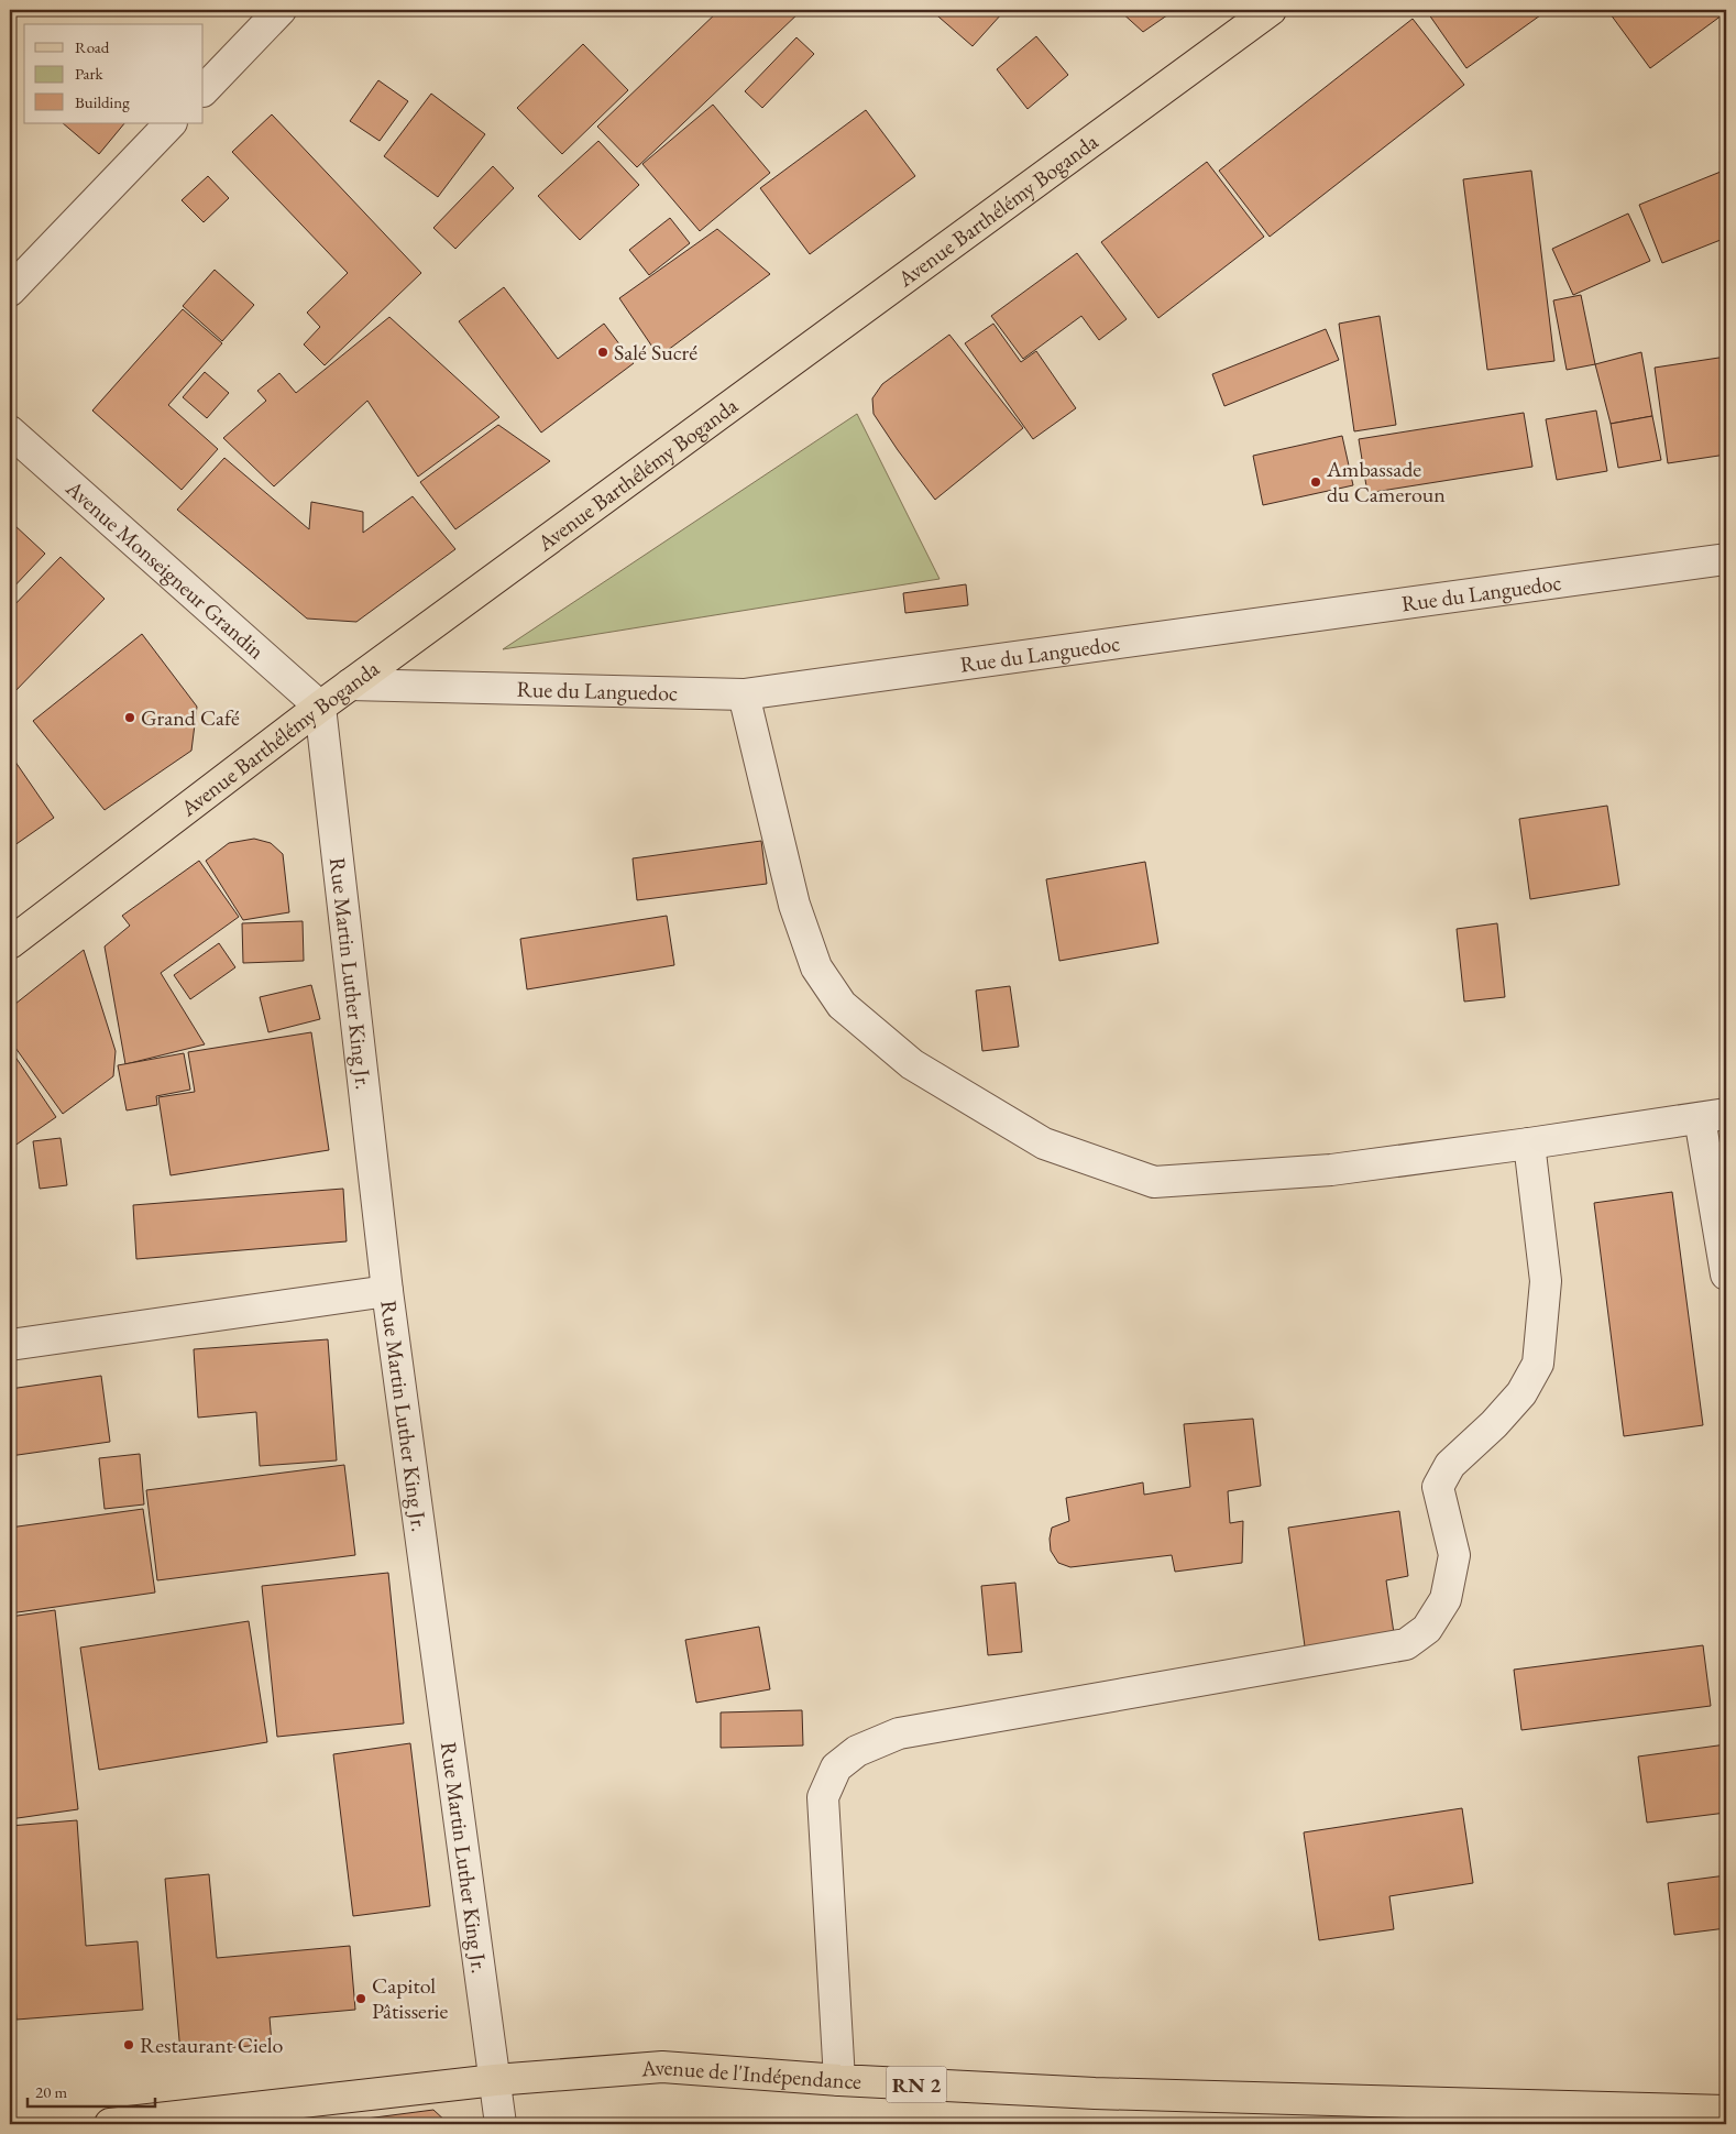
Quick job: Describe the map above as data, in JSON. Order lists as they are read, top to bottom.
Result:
{
  "streets": {
    "main road": ["Avenue Barthélémy Boganda", "Avenue de l'Indépendance", "RN 2"],
    "street": ["Avenue Monseigneur Grandin", "Rue du Languedoc", "Rue Martin Luther King Jr."]
  },
  "crossings": [
    ["Avenue Barthélémy Boganda", "Avenue Monseigneur Grandin"],
    ["Avenue Barthélémy Boganda", "Rue du Languedoc"],
    ["Avenue Barthélémy Boganda", "Rue Martin Luther King Jr."],
    ["Avenue Monseigneur Grandin", "Rue Martin Luther King Jr."],
    ["Rue Martin Luther King Jr.", "Avenue de l'Indépendance"]
  ],
  "places": [
    "Salé Sucré",
    "Ambassade du Cameroun",
    "Grand Café",
    "Capitol Pâtisserie",
    "Restaurant Cielo"
  ],
  "legend": ["Road", "Park", "Building"],
  "scale_bar": "20 m"
}
